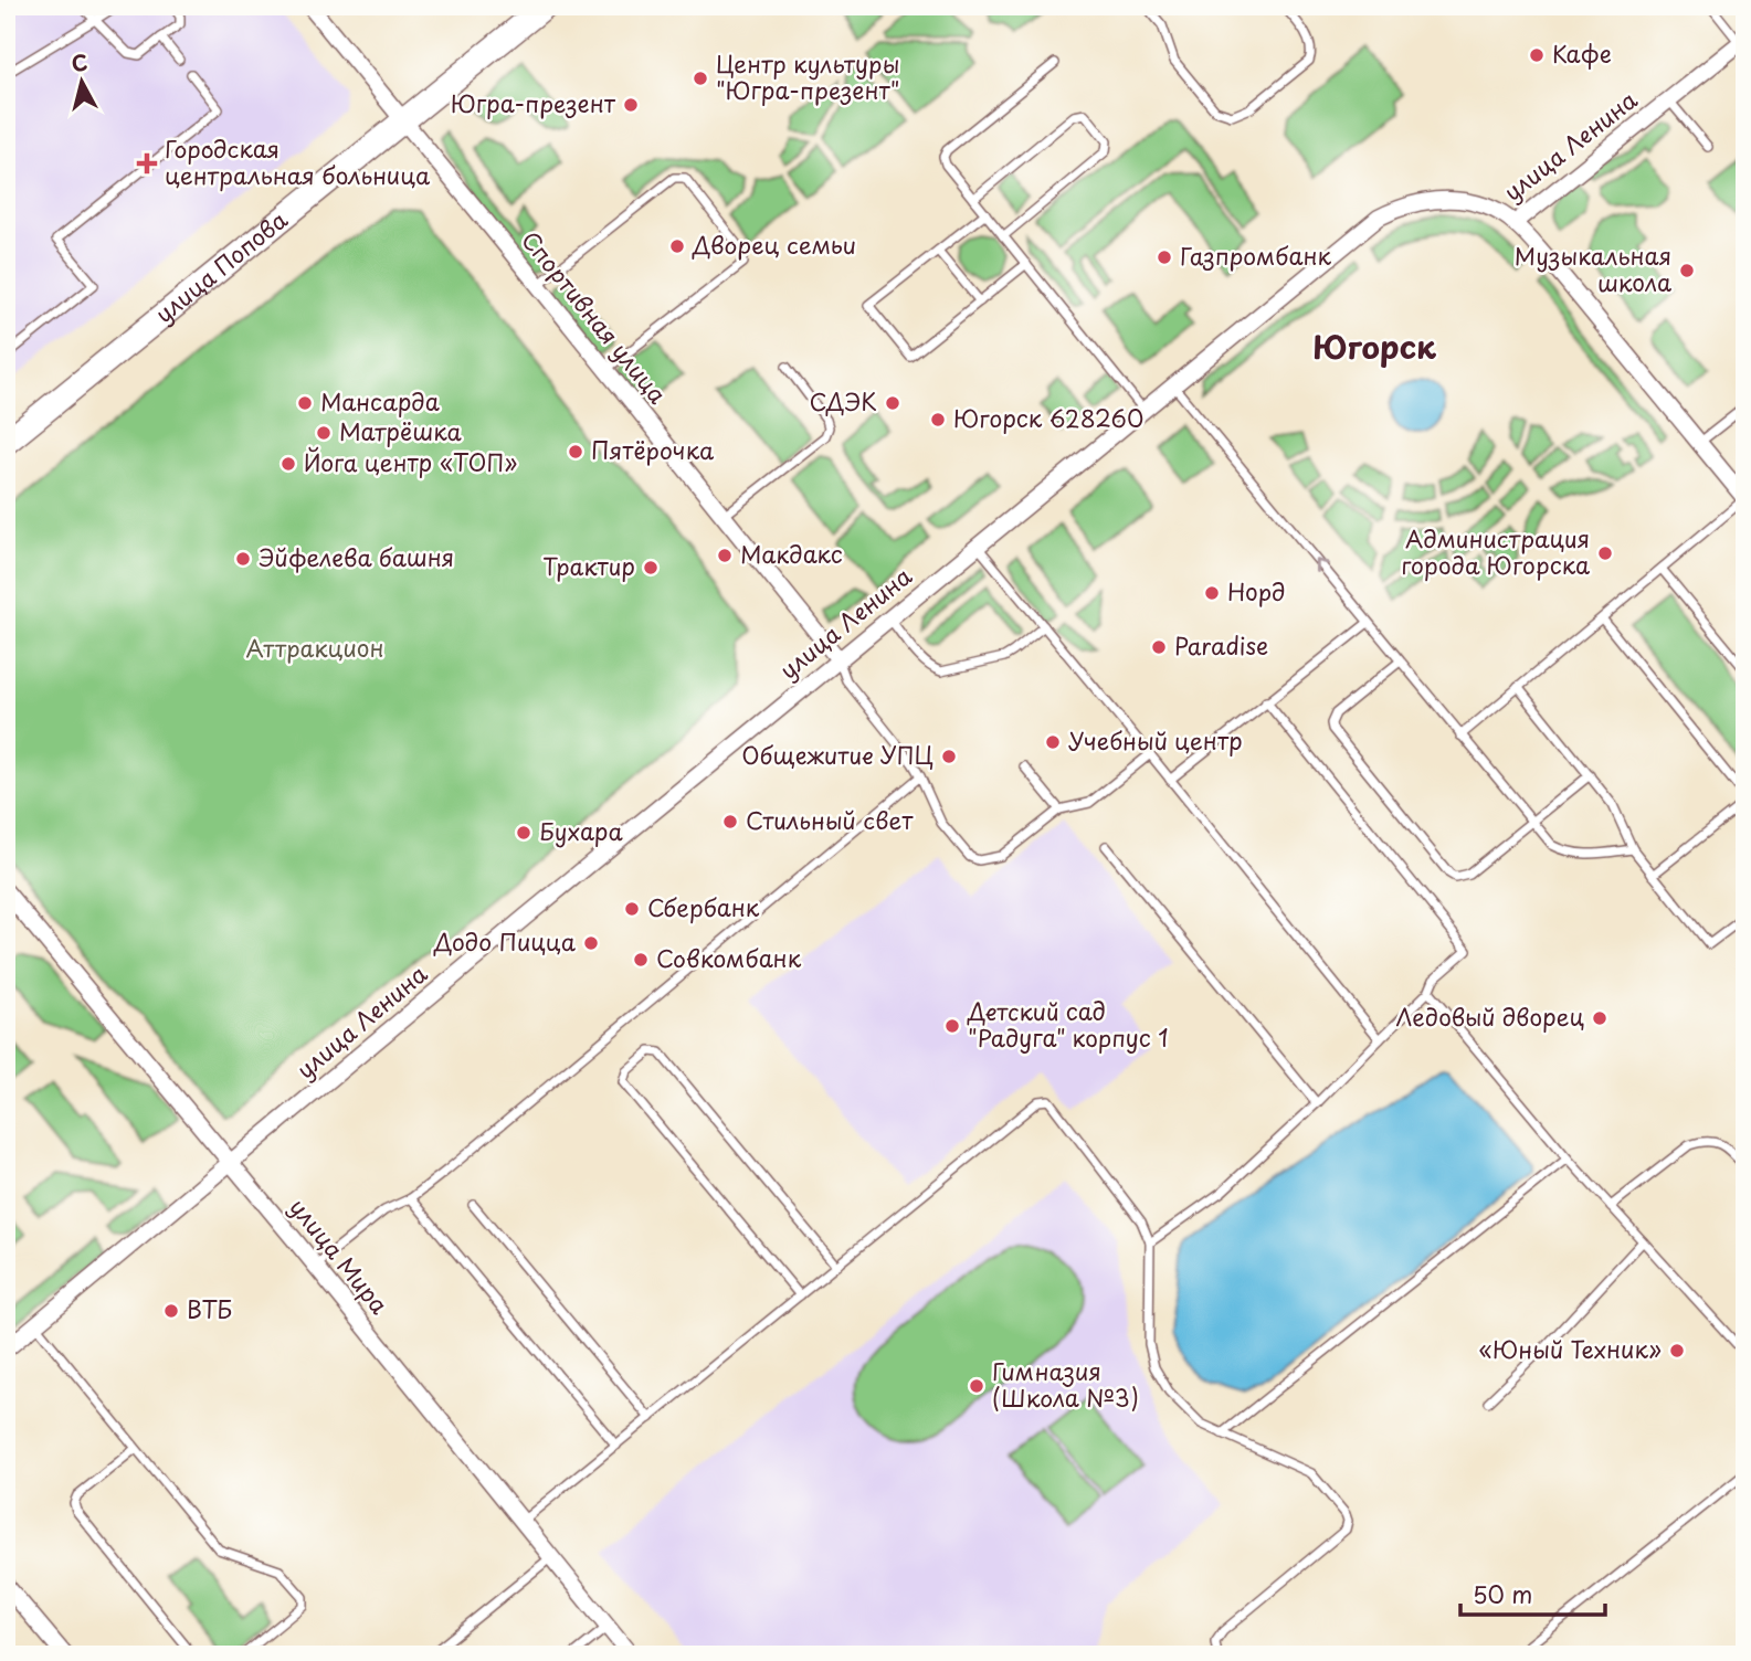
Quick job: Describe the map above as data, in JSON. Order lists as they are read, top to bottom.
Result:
{
  "streets": {
    "street": [
      "улица Ленина",
      "улица Попова",
      "Спортивная улица",
      "улица Мира"
    ]
  },
  "crossings": [
    ["улица Ленина", "Спортивная улица"],
    ["улица Ленина", "улица Мира"],
    ["улица Попова", "Спортивная улица"]
  ],
  "districts": ["Югорск"],
  "parks": ["Аттракцион"],
  "places": {
    "other": [
      "Кафе",
      "Центр культуры \"Югра-презент\"",
      "Югра-презент",
      "Дворец семьи",
      "Газпромбанк",
      "Музыкальная школа",
      "Мансарда",
      "СДЭК",
      "Югорск 628260",
      "Матрёшка",
      "Пятёрочка",
      "Йога центр «ТОП»",
      "Администрация города Югорска",
      "Макдакс",
      "Эйфелева башня",
      "Трактир",
      "Норд",
      "Paradise",
      "Учебный центр",
      "Общежитие УПЦ",
      "Стильный свет",
      "Бухара",
      "Сбербанк",
      "Додо Пицца",
      "Совкомбанк",
      "Ледовый дворец",
      "Детский сад \"Радуга\" корпус 1",
      "ВТБ",
      "«Юный Техник»",
      "Гимназия (Школа №3)"
    ],
    "health": ["Городская центральная больница"]
  },
  "scale_bar": "50 m",
  "north": "top"
}
